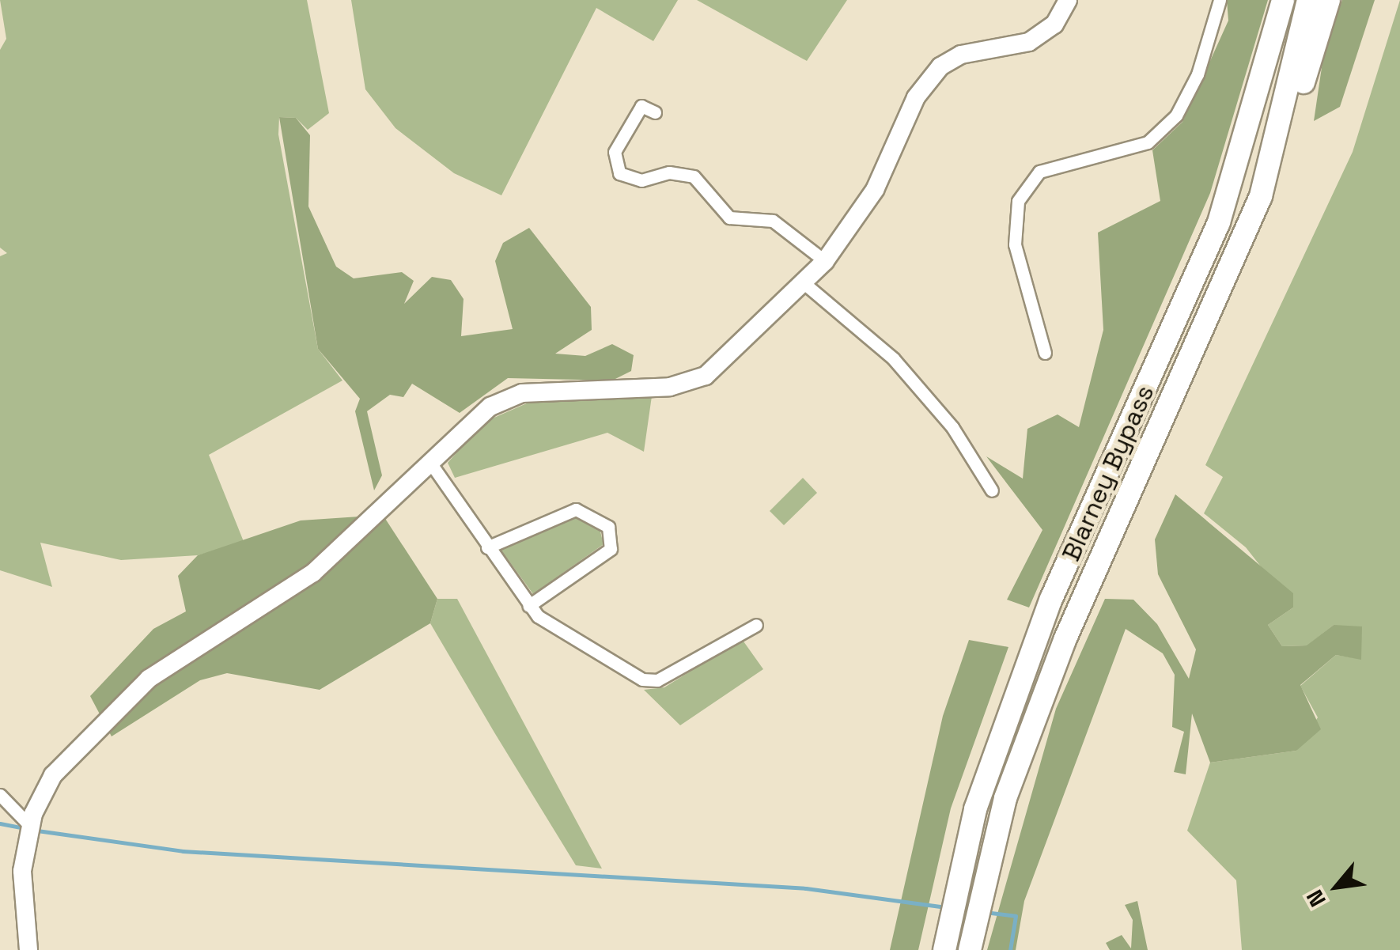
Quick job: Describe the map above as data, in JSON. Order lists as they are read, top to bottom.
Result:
{
  "streets": {
    "highway": ["Blarney Bypass"]
  },
  "north": "bottom left"
}
